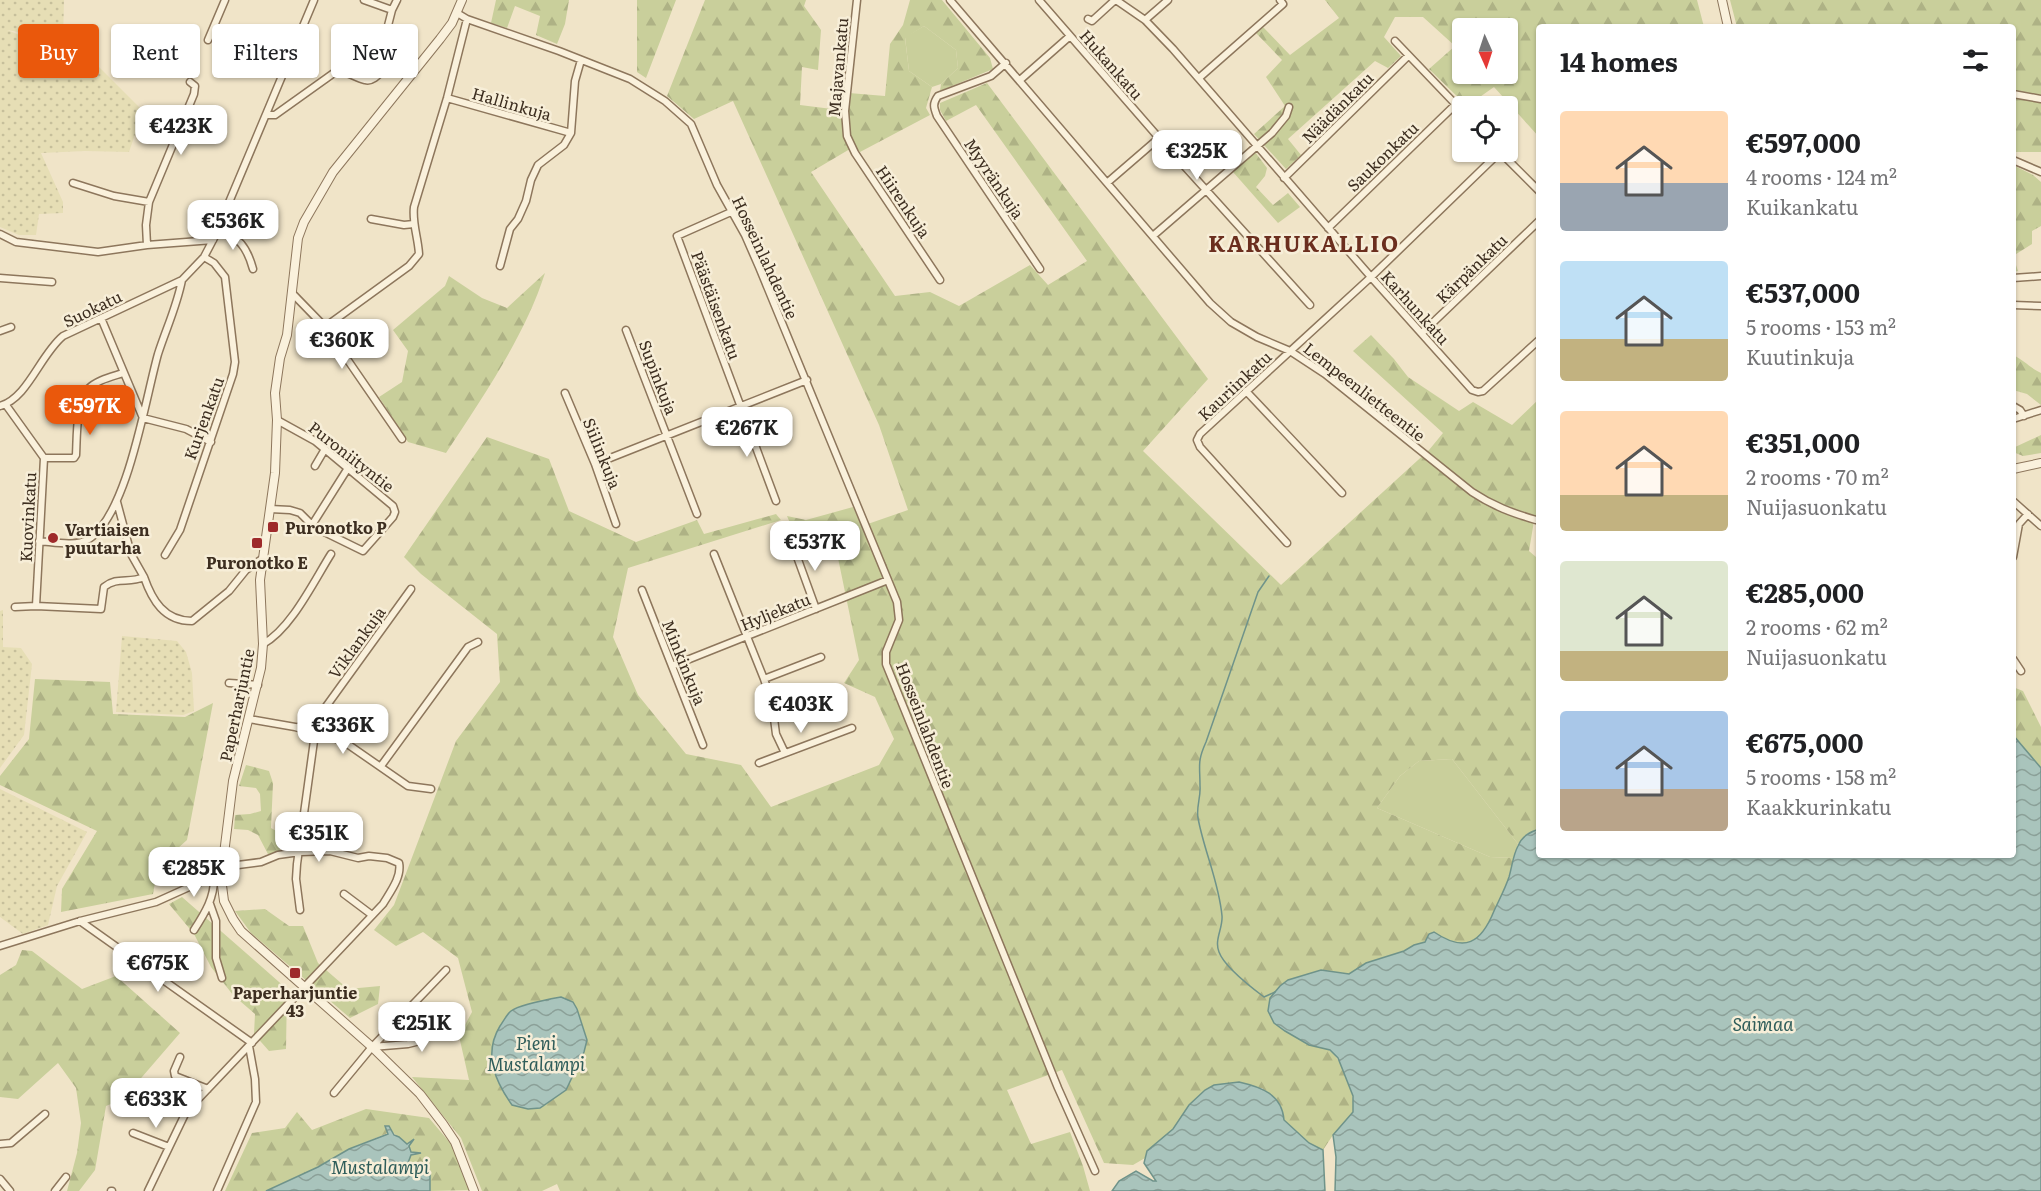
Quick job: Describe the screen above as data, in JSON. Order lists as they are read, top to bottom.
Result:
{
  "streets": {
    "street": [
      "Hukankatu",
      "Majavankatu",
      "Hallinkuja",
      "Näädänkatu",
      "Saukonkatu",
      "Myyränkuja",
      "Hiirenkuja",
      "Hosseinlahdentie",
      "Kärpänkatu",
      "Päästäisenkatu",
      "Karhunkatu",
      "Suokatu",
      "Supinkuja",
      "Kauriinkatu",
      "Lempeenlietteentie",
      "Kurjenkatu",
      "Siilinkuja",
      "Puroniityntie",
      "Kuovinkatu",
      "Hyljekatu",
      "Viklankuja",
      "Minkinkuja",
      "Paperharjuntie"
    ]
  },
  "crossings": [
    ["Majavankatu", "Hiirenkuja"],
    ["Näädänkatu", "Karhunkatu"],
    ["Saukonkatu", "Karhunkatu"],
    ["Myyränkuja", "Lempeenlietteentie"],
    ["Hosseinlahdentie", "Päästäisenkatu"],
    ["Hosseinlahdentie", "Hyljekatu"],
    ["Kärpänkatu", "Karhunkatu"],
    ["Karhunkatu", "Kauriinkatu"],
    ["Suokatu", "Kurjenkatu"],
    ["Suokatu", "Kuovinkatu"],
    ["Kauriinkatu", "Lempeenlietteentie"],
    ["Puroniityntie", "Paperharjuntie"],
    ["Hyljekatu", "Minkinkuja"]
  ],
  "districts": ["KARHUKALLIO"],
  "water": ["Saimaa", "Pieni Mustalampi", "Mustalampi"],
  "places": {
    "transit": ["Puronotko P", "Puronotko E", "Paperharjuntie 43"],
    "other": ["Vartiaisen puutarha"]
  },
  "north": "bottom",
  "page": {
    "chip": [
      "Buy",
      "Rent",
      "Filters",
      "New"
    ],
    "heading": "14 homes",
    "list": [
      {
        "name": "€597,000",
        "note": "4 rooms · 124 m² · Kuikankatu"
      },
      {
        "name": "€537,000",
        "note": "5 rooms · 153 m² · Kuutinkuja"
      },
      {
        "name": "€351,000",
        "note": "2 rooms · 70 m² · Nuijasuonkatu"
      },
      {
        "name": "€285,000",
        "note": "2 rooms · 62 m² · Nuijasuonkatu"
      },
      {
        "name": "€675,000",
        "note": "5 rooms · 158 m² · Kaakkurinkatu"
      }
    ],
    "price": [
      "€423K",
      "€325K",
      "€536K",
      "€360K",
      "€597K",
      "€267K",
      "€537K",
      "€403K",
      "€336K",
      "€351K",
      "€285K",
      "€675K",
      "€251K",
      "€633K"
    ]
  }
}
